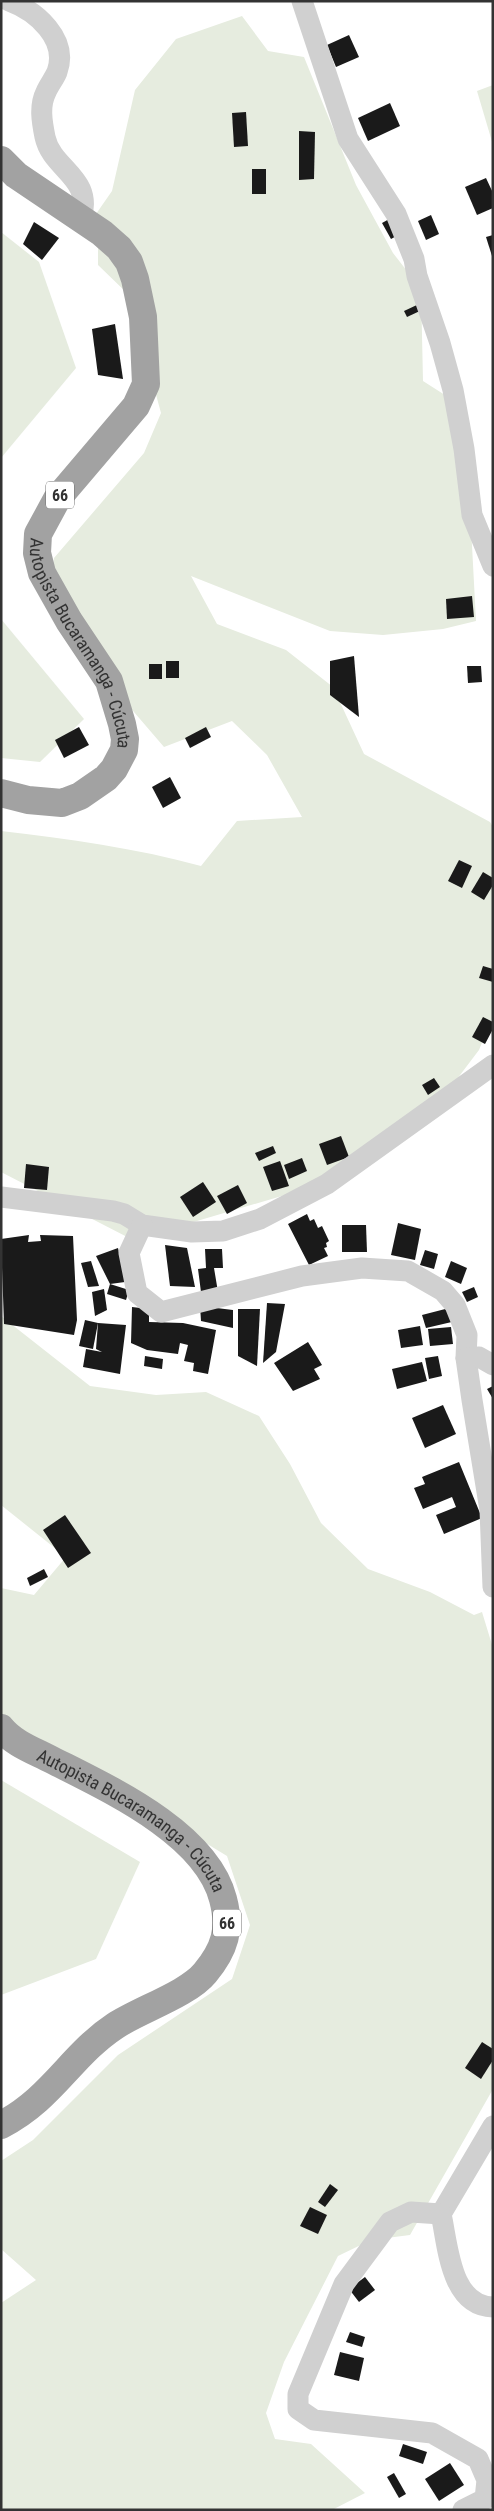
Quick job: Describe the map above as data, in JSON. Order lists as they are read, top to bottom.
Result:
{
  "streets": {
    "highway": ["66", "Autopista Bucaramanga - Cúcuta"]
  }
}
